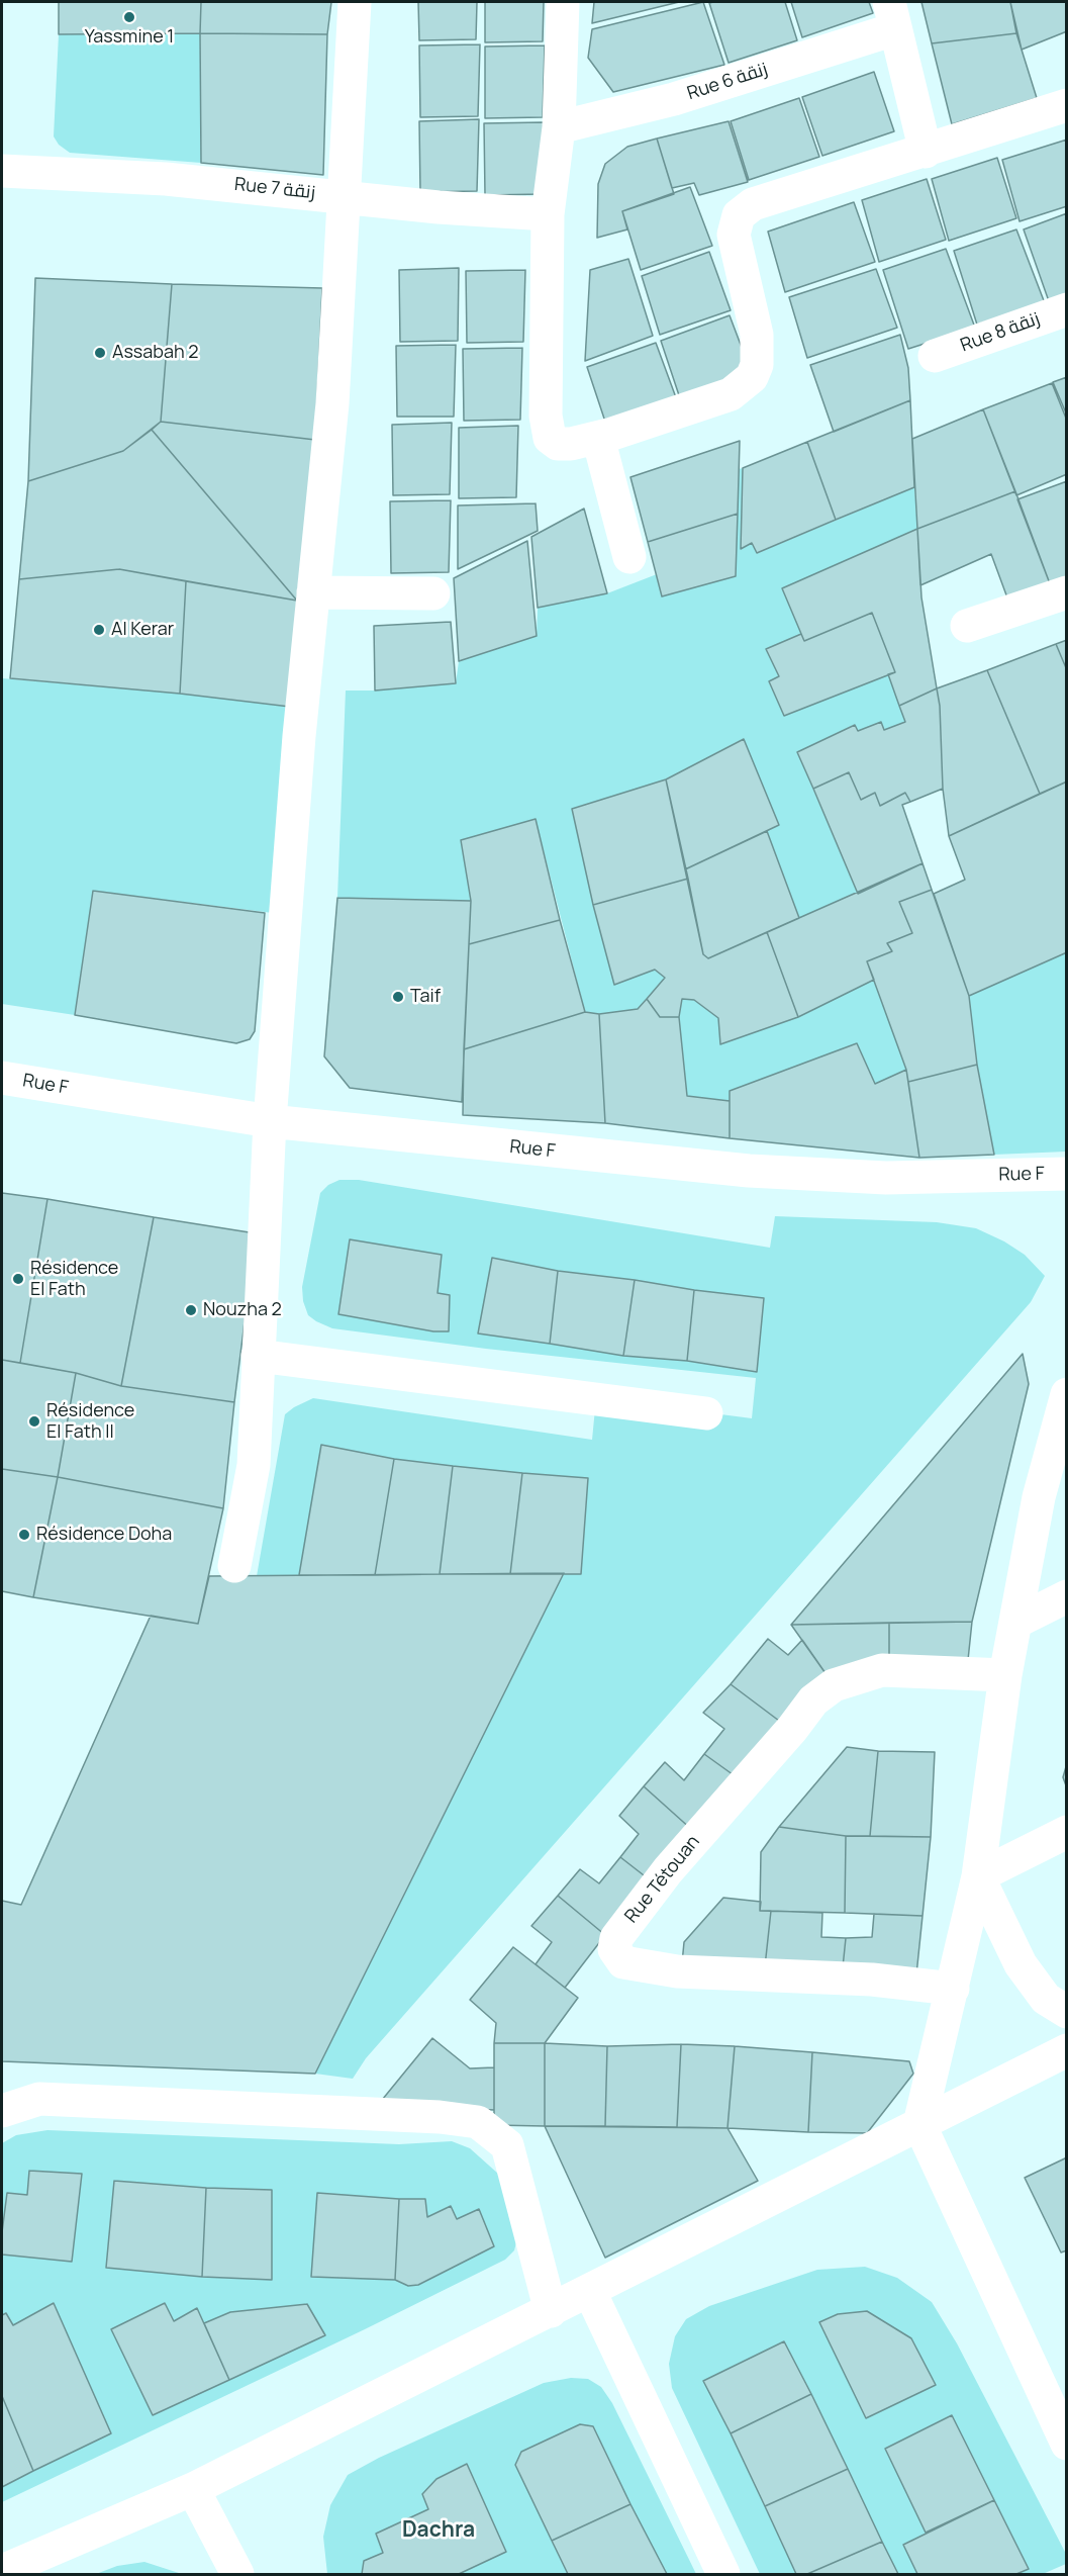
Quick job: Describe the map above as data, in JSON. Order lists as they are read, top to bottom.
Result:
{
  "streets": {
    "street": [
      "Rue 6 زنقة",
      "Rue 7 زنقة",
      "Rue 8 زنقة",
      "Rue F",
      "Rue Tétouan"
    ]
  },
  "districts": ["Dachra"],
  "places": [
    "Yassmine 1",
    "Assabah 2",
    "Al Kerar",
    "Taif",
    "Résidence El Fath",
    "Nouzha 2",
    "Résidence El Fath II",
    "Résidence Doha"
  ]
}
